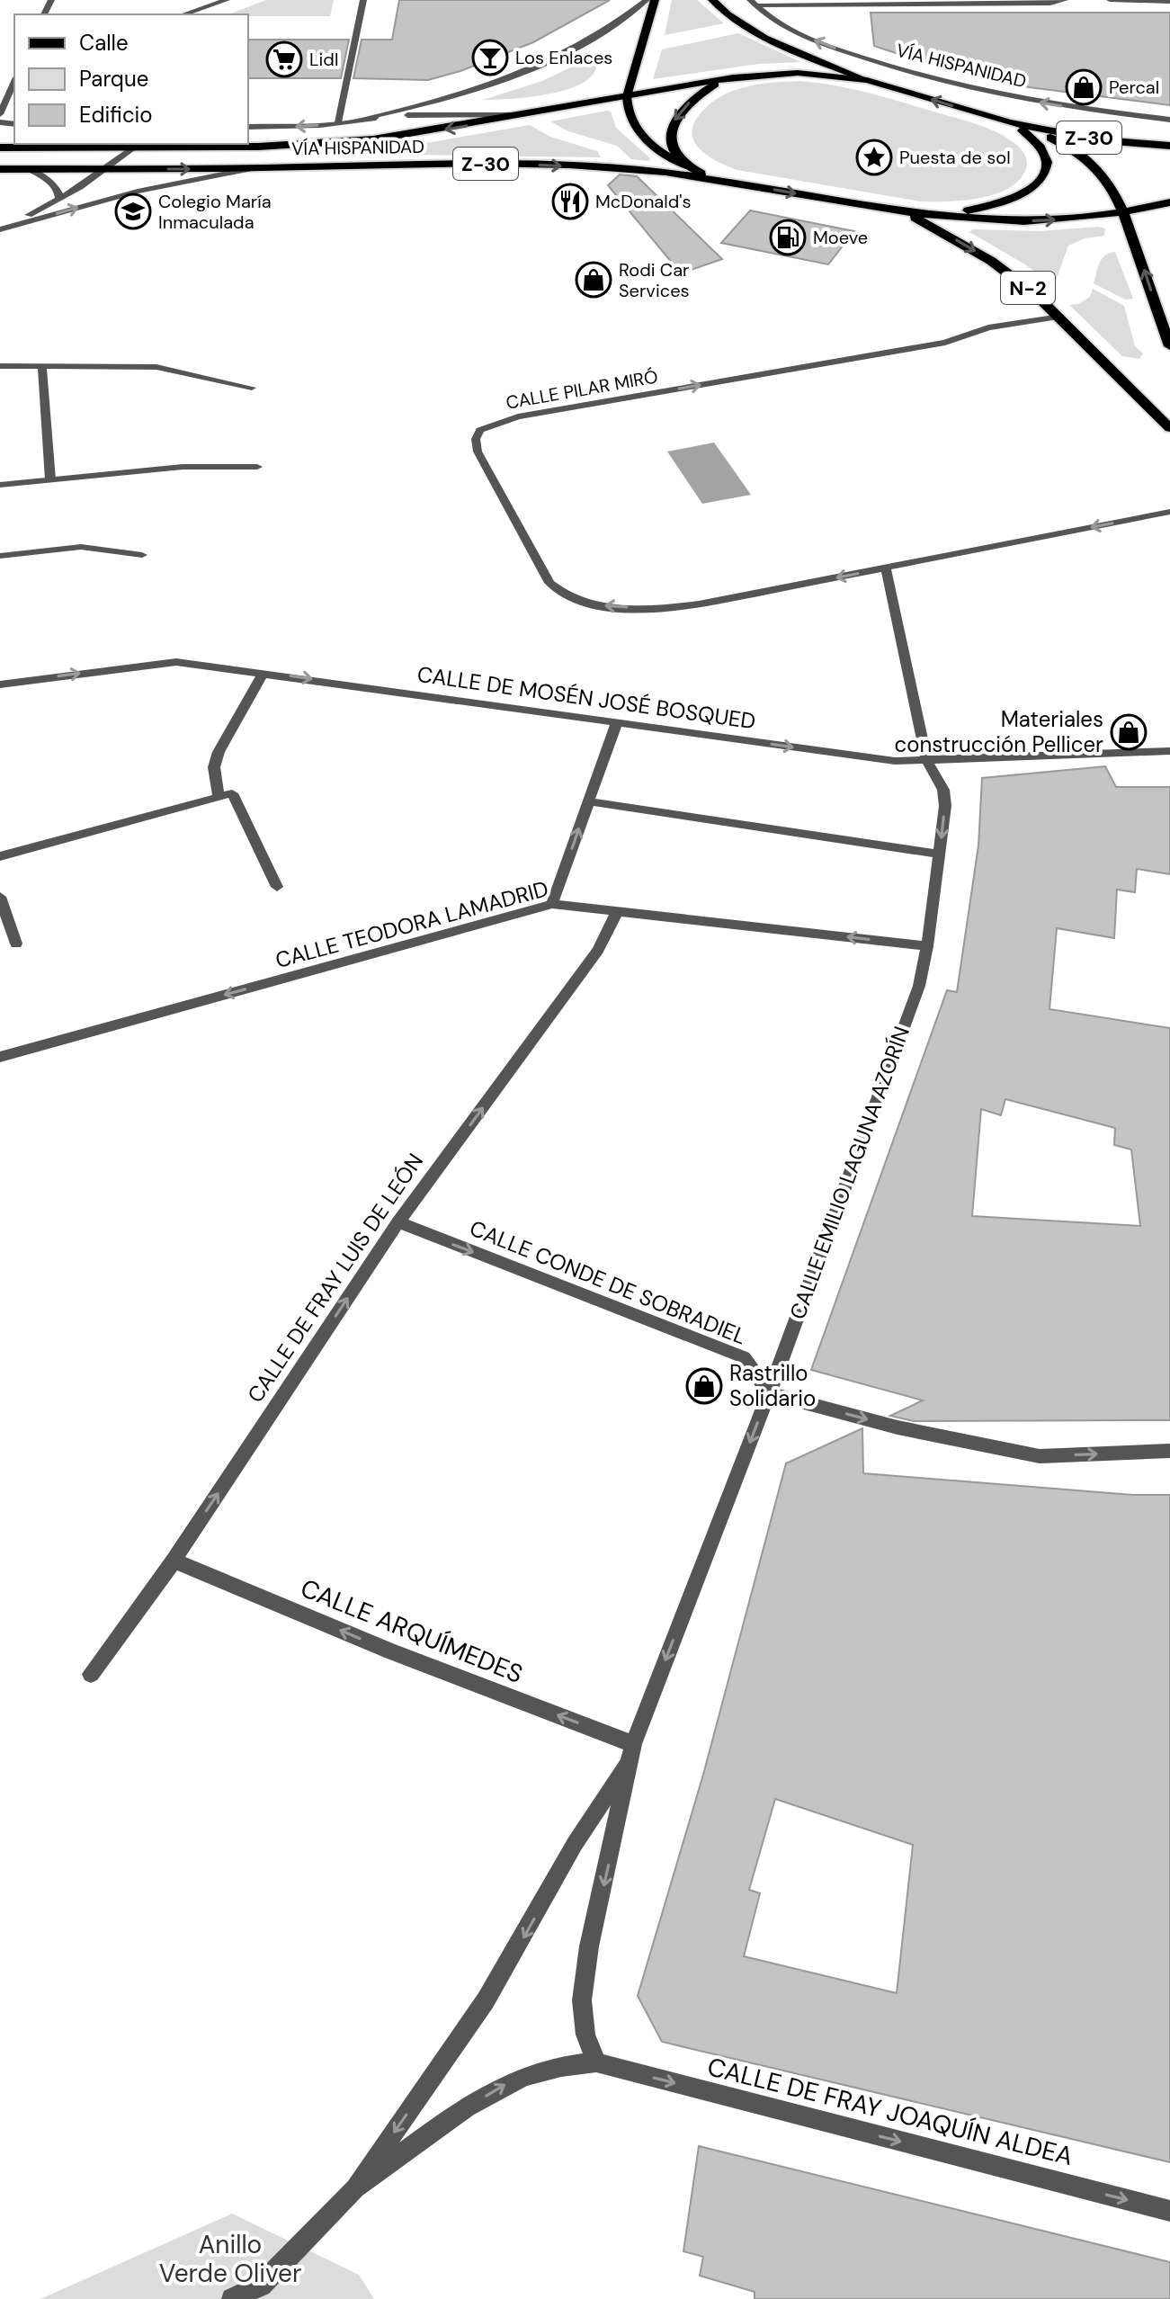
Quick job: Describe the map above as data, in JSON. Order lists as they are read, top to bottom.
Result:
{
  "streets": {
    "highway": ["VÍA HISPANIDAD", "Z-30", "N-2"],
    "street": [
      "CALLE PILAR MIRÓ",
      "CALLE DE MOSÉN JOSÉ BOSQUED",
      "CALLE TEODORA LAMADRID",
      "CALLE EMILIO LAGUNA AZORÍN",
      "CALLE DE FRAY LUIS DE LEÓN",
      "CALLE CONDE DE SOBRADIEL",
      "CALLE ARQUÍMEDES",
      "CALLE DE FRAY JOAQUÍN ALDEA"
    ]
  },
  "crossings": [
    ["VÍA HISPANIDAD", "N-2"],
    ["N-2", "CALLE PILAR MIRÓ"],
    ["CALLE PILAR MIRÓ", "CALLE EMILIO LAGUNA AZORÍN"],
    ["CALLE DE MOSÉN JOSÉ BOSQUED", "CALLE EMILIO LAGUNA AZORÍN"],
    ["CALLE TEODORA LAMADRID", "CALLE EMILIO LAGUNA AZORÍN"],
    ["CALLE TEODORA LAMADRID", "CALLE DE FRAY LUIS DE LEÓN"],
    ["CALLE EMILIO LAGUNA AZORÍN", "CALLE CONDE DE SOBRADIEL"],
    ["CALLE EMILIO LAGUNA AZORÍN", "CALLE ARQUÍMEDES"],
    ["CALLE EMILIO LAGUNA AZORÍN", "CALLE DE FRAY JOAQUÍN ALDEA"],
    ["CALLE DE FRAY LUIS DE LEÓN", "CALLE CONDE DE SOBRADIEL"],
    ["CALLE DE FRAY LUIS DE LEÓN", "CALLE ARQUÍMEDES"]
  ],
  "one_way": [
    "CALLE DE FRAY LUIS DE LEÓN",
    "CALLE CONDE DE SOBRADIEL",
    "CALLE ARQUÍMEDES",
    "CALLE DE FRAY JOAQUÍN ALDEA"
  ],
  "parks": ["Anillo Verde Oliver"],
  "places": {
    "bar": ["Los Enlaces"],
    "supermarket": ["Lidl"],
    "shop": [
      "Percal",
      "Rodi Car Services",
      "Materiales construcción Pellicer",
      "Rastrillo Solidario"
    ],
    "place": ["Puesta de sol"],
    "restaurant": ["McDonald's"],
    "school or university": ["Colegio María Inmaculada"],
    "fuel station": ["Moeve"]
  },
  "legend": ["Calle", "Parque", "Edificio"]
}
